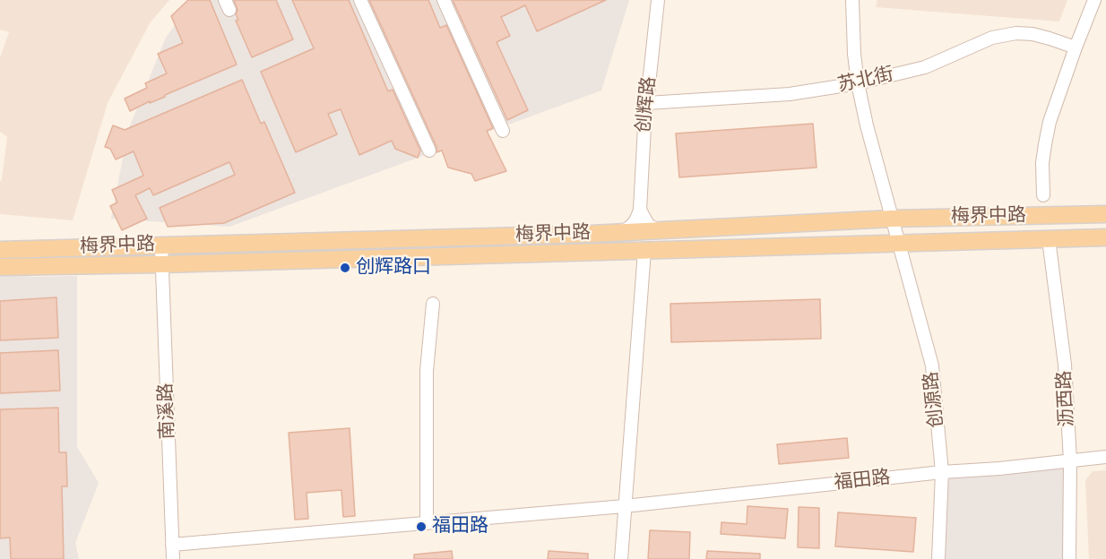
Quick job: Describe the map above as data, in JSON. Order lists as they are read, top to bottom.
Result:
{
  "streets": {
    "main road": ["梅界中路"],
    "street": [
      "苏北街",
      "创辉路",
      "沥西路",
      "创源路",
      "南溪路",
      "福田路"
    ]
  },
  "crossings": [
    ["苏北街", "创辉路"],
    ["梅界中路", "沥西路"],
    ["梅界中路", "创源路"],
    ["梅界中路", "南溪路"],
    ["沥西路", "福田路"],
    ["创源路", "福田路"],
    ["南溪路", "福田路"]
  ],
  "places": ["创辉路口", "福田路"]
}
